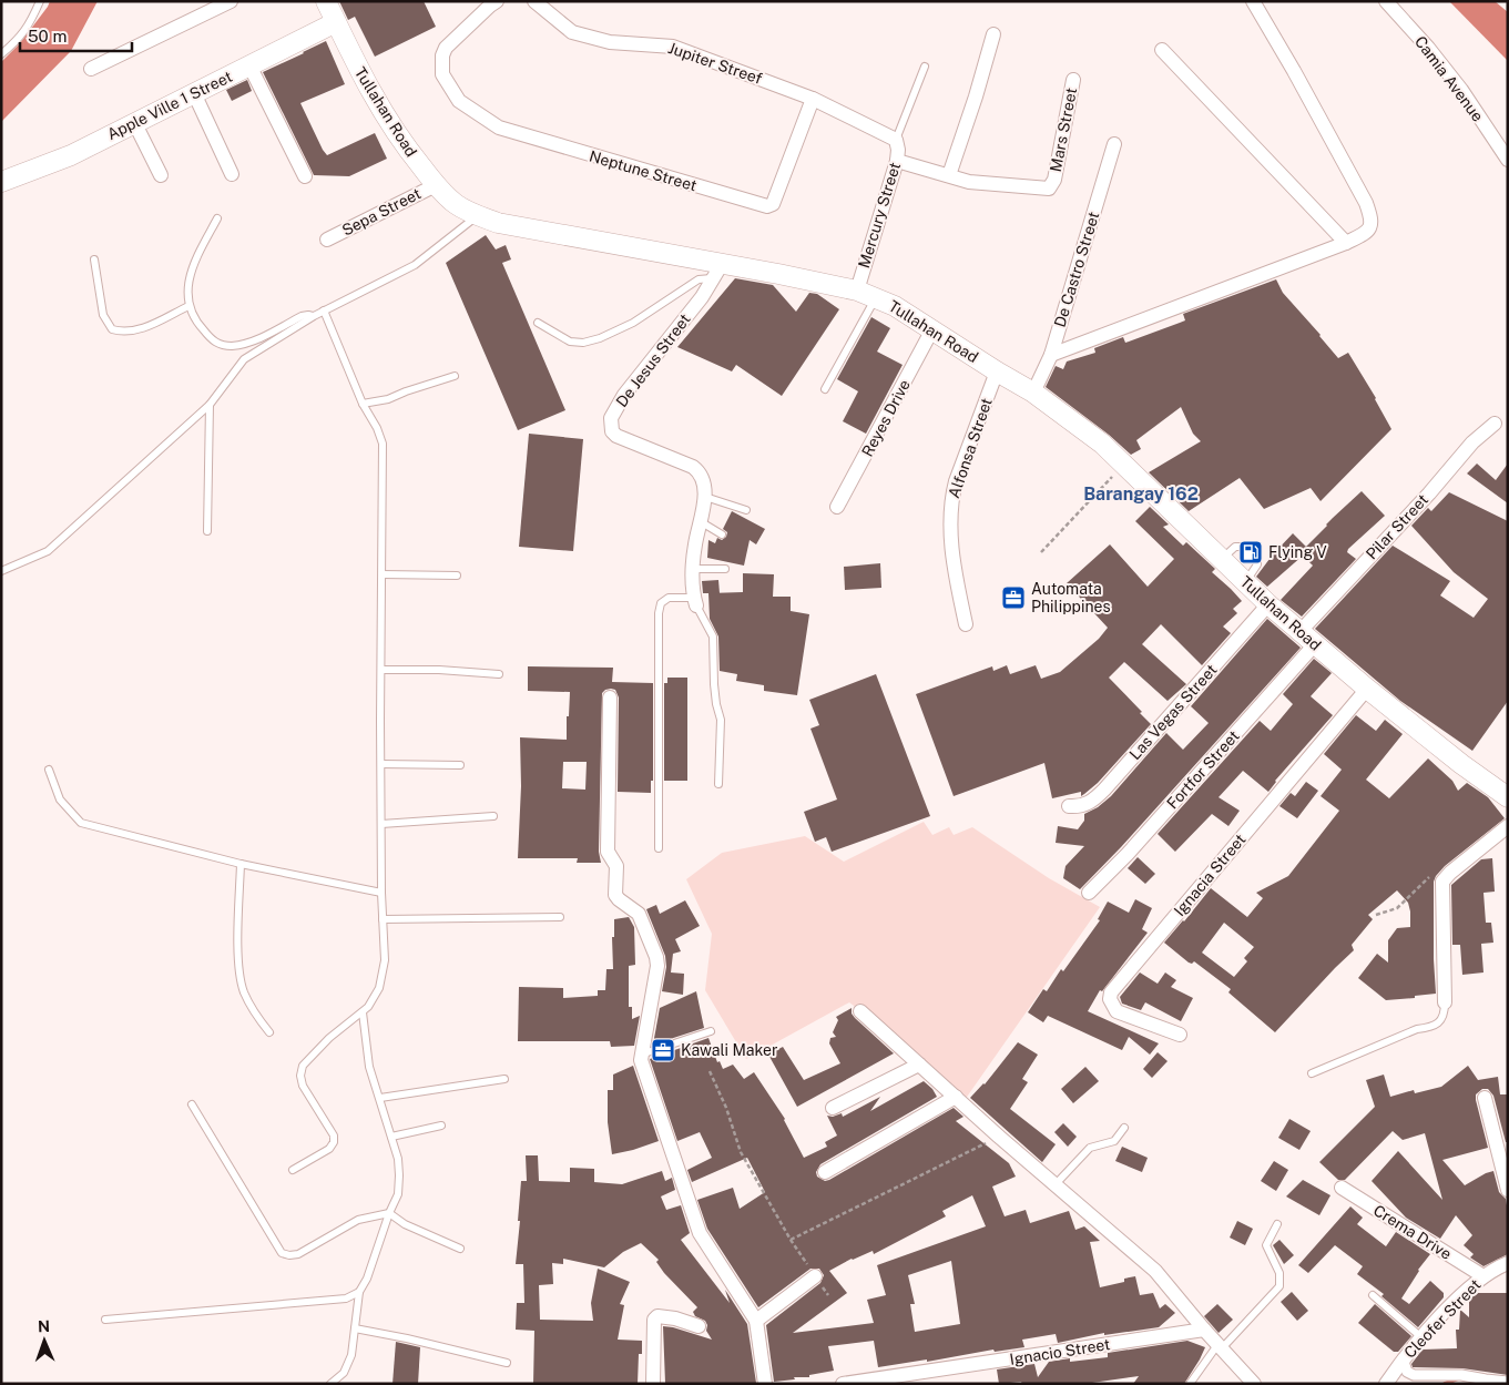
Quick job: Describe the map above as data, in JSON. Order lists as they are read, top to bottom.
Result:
{
  "streets": {
    "main road": ["Apple Ville 1 Street", "Tullahan Road"],
    "street": [
      "Jupiter Streef",
      "Camia Avenue",
      "Mars Street",
      "Neptune Street",
      "Sepa Street",
      "Mercury Street",
      "De Castro Street",
      "De Jesus Street",
      "Reyes Drive",
      "Alfonsa Street",
      "Pilar Street",
      "Las Vegas Street",
      "Fortfor Street",
      "Ignacia Street",
      "Crema Drive",
      "Cleofer Street",
      "Ignacio Street"
    ]
  },
  "crossings": [
    ["Jupiter Streef", "Neptune Street"],
    ["Jupiter Streef", "Mercury Street"],
    ["Apple Ville 1 Street", "Tullahan Road"],
    ["Tullahan Road", "Sepa Street"],
    ["Tullahan Road", "Mercury Street"],
    ["Tullahan Road", "De Castro Street"],
    ["Tullahan Road", "De Jesus Street"],
    ["Tullahan Road", "Reyes Drive"],
    ["Tullahan Road", "Alfonsa Street"],
    ["Tullahan Road", "Pilar Street"],
    ["Tullahan Road", "Las Vegas Street"],
    ["Tullahan Road", "Fortfor Street"],
    ["Tullahan Road", "Ignacia Street"],
    ["Mars Street", "Mercury Street"],
    ["Crema Drive", "Cleofer Street"]
  ],
  "districts": ["Barangay 162"],
  "places": {
    "fuel station": ["Flying V"],
    "office": ["Automata Philippines", "Kawali Maker"]
  },
  "scale_bar": "50 m",
  "north": "top"
}
